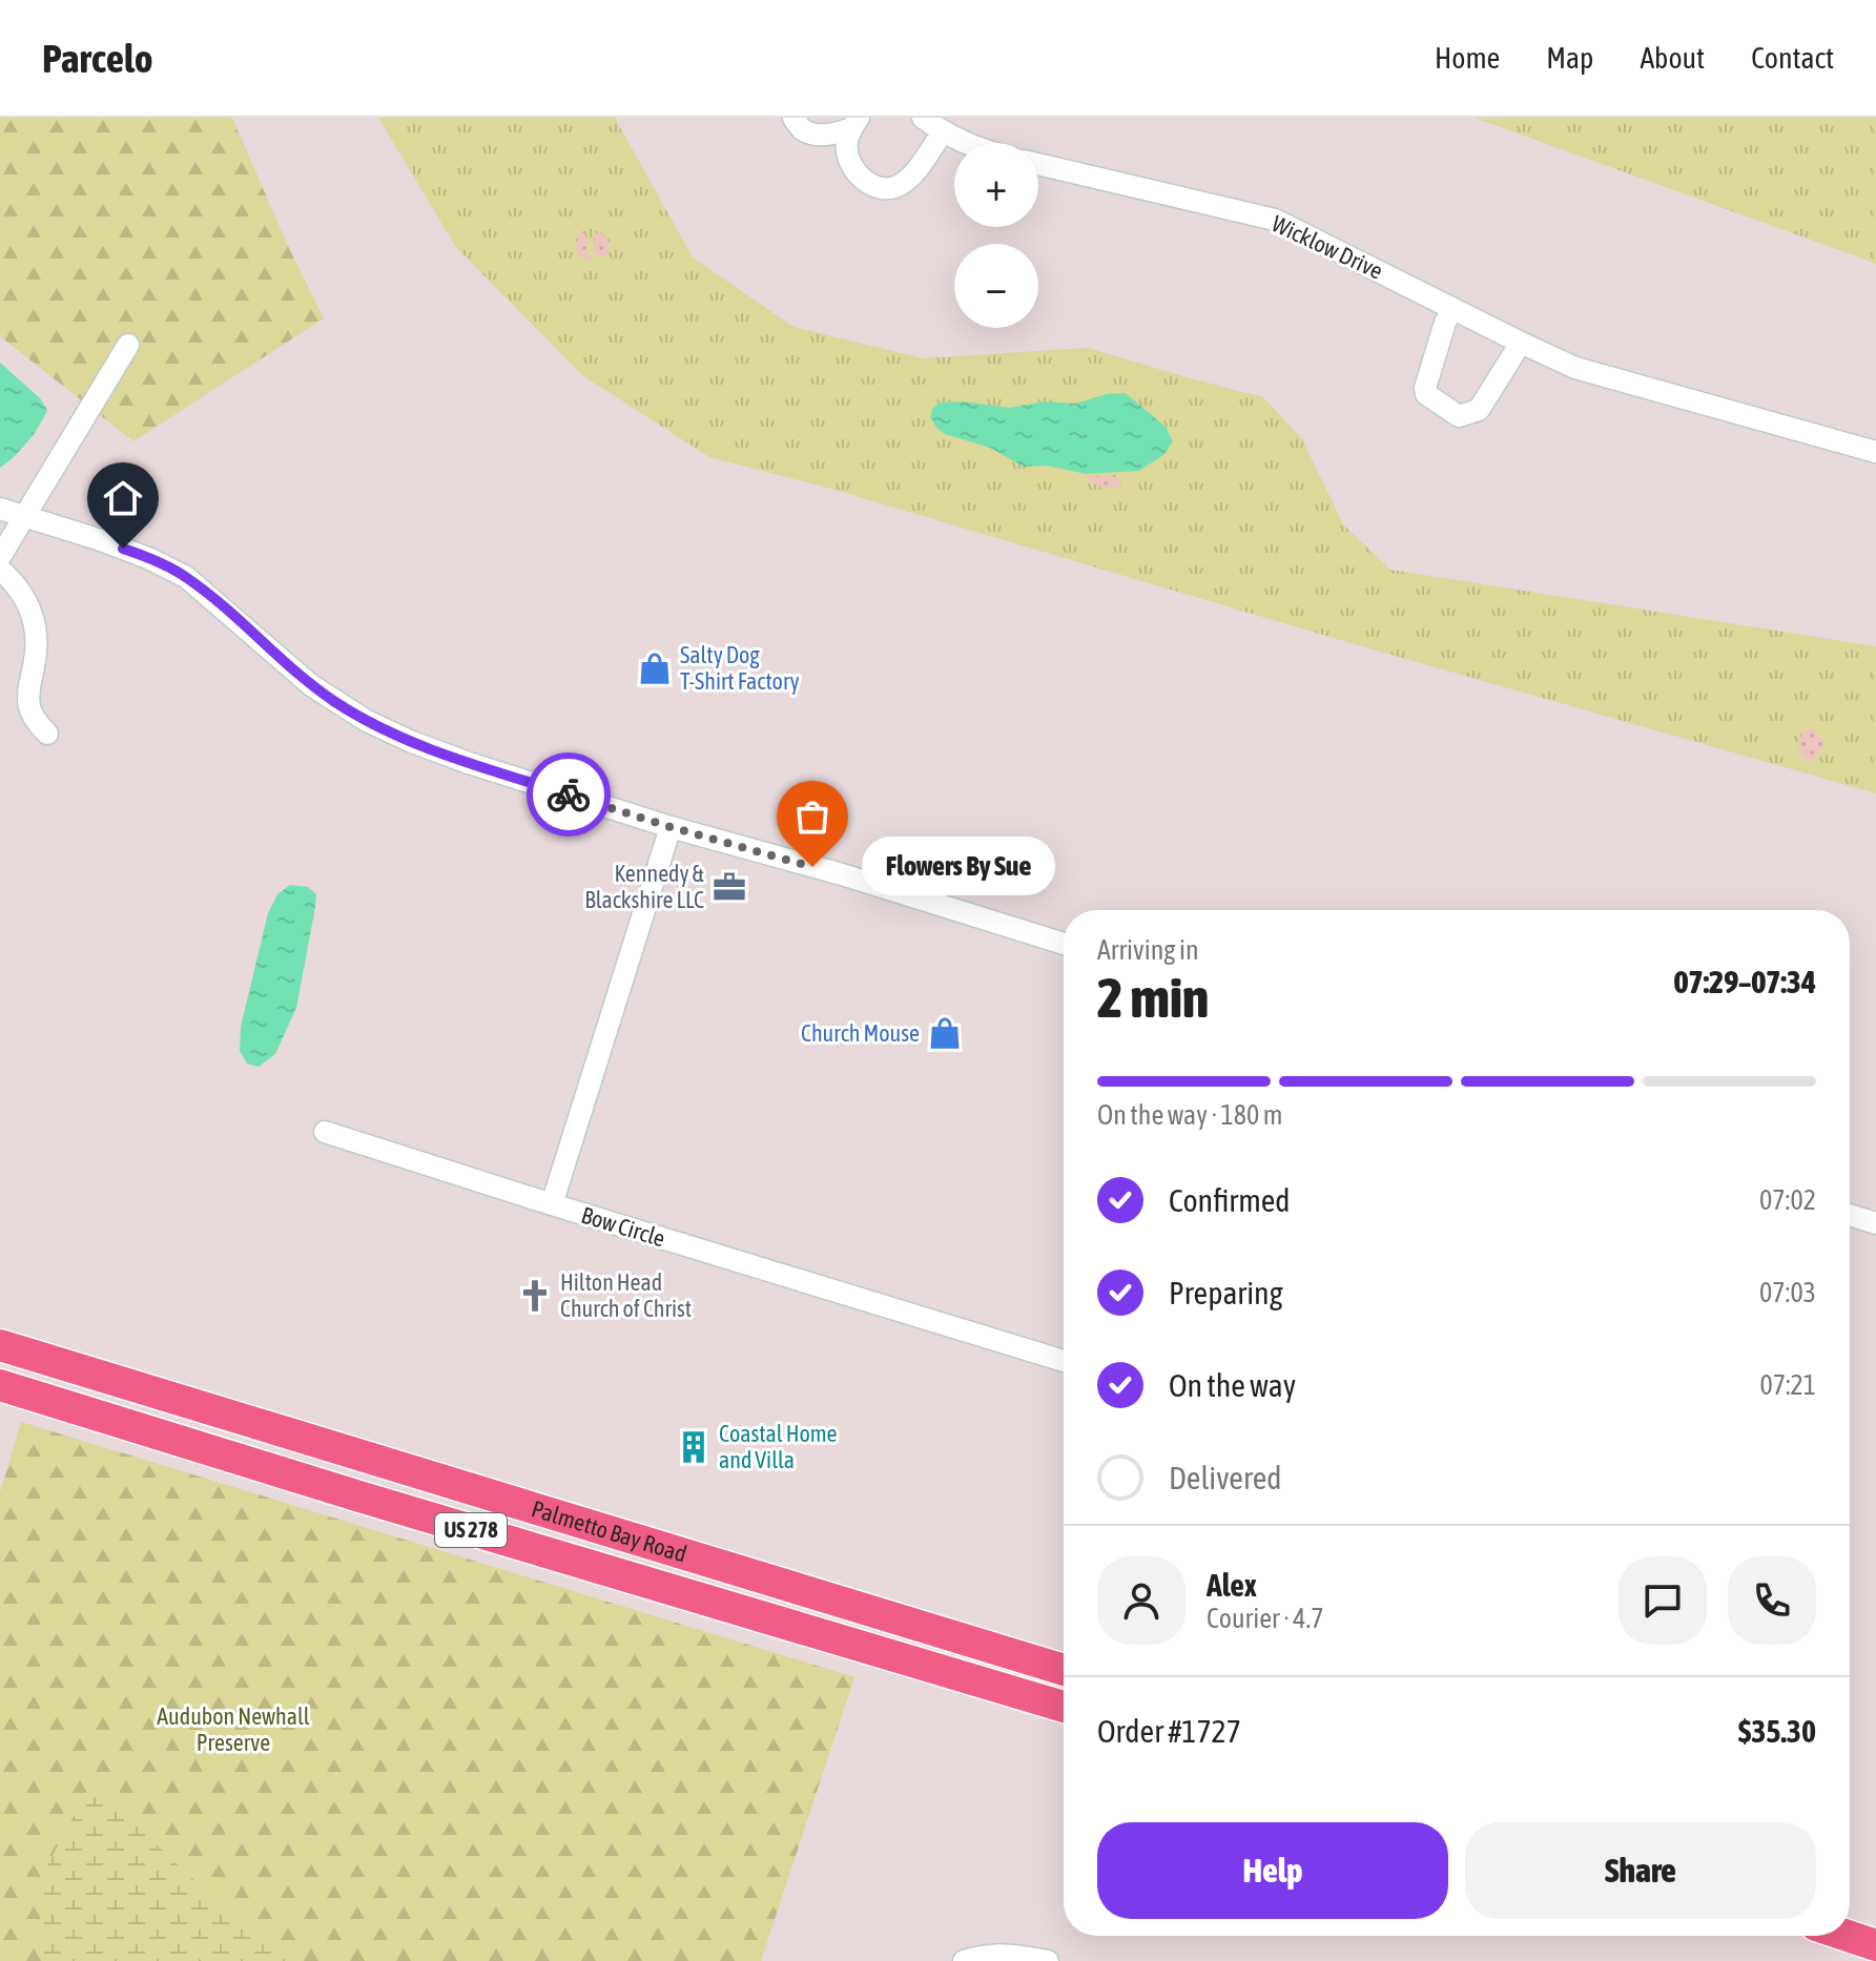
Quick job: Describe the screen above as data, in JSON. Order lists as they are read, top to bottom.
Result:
{
  "streets": {
    "highway": ["US 278", "Palmetto Bay Road"],
    "street": ["Wicklow Drive", "Bow Circle"]
  },
  "parks": ["Audubon Newhall Preserve"],
  "places": {
    "shop": ["Salty Dog T-Shirt Factory", "Church Mouse"],
    "other": ["Flowers By Sue"],
    "office": ["Kennedy & Blackshire LLC"],
    "church": ["Hilton Head Church of Christ"],
    "building": ["Coastal Home and Villa"]
  },
  "page": {
    "header": "Parcelo",
    "nav": [
      "Home",
      "Map",
      "About",
      "Contact"
    ],
    "map_buttons": ["+", "−"],
    "bubble": "Flowers By Sue",
    "heading": ["2 min", "Arriving in", "07:29–07:34"],
    "panel": [
      "Alex",
      "Courier · 4.7",
      "Order #1727",
      "$35.30"
    ],
    "bar": "On the way · 180 m",
    "list": [
      ["Confirmed", "07:02"],
      ["Preparing", "07:03"],
      ["On the way", "07:21"],
      "Delivered"
    ],
    "buttons": ["Help", "Share"]
  }
}
